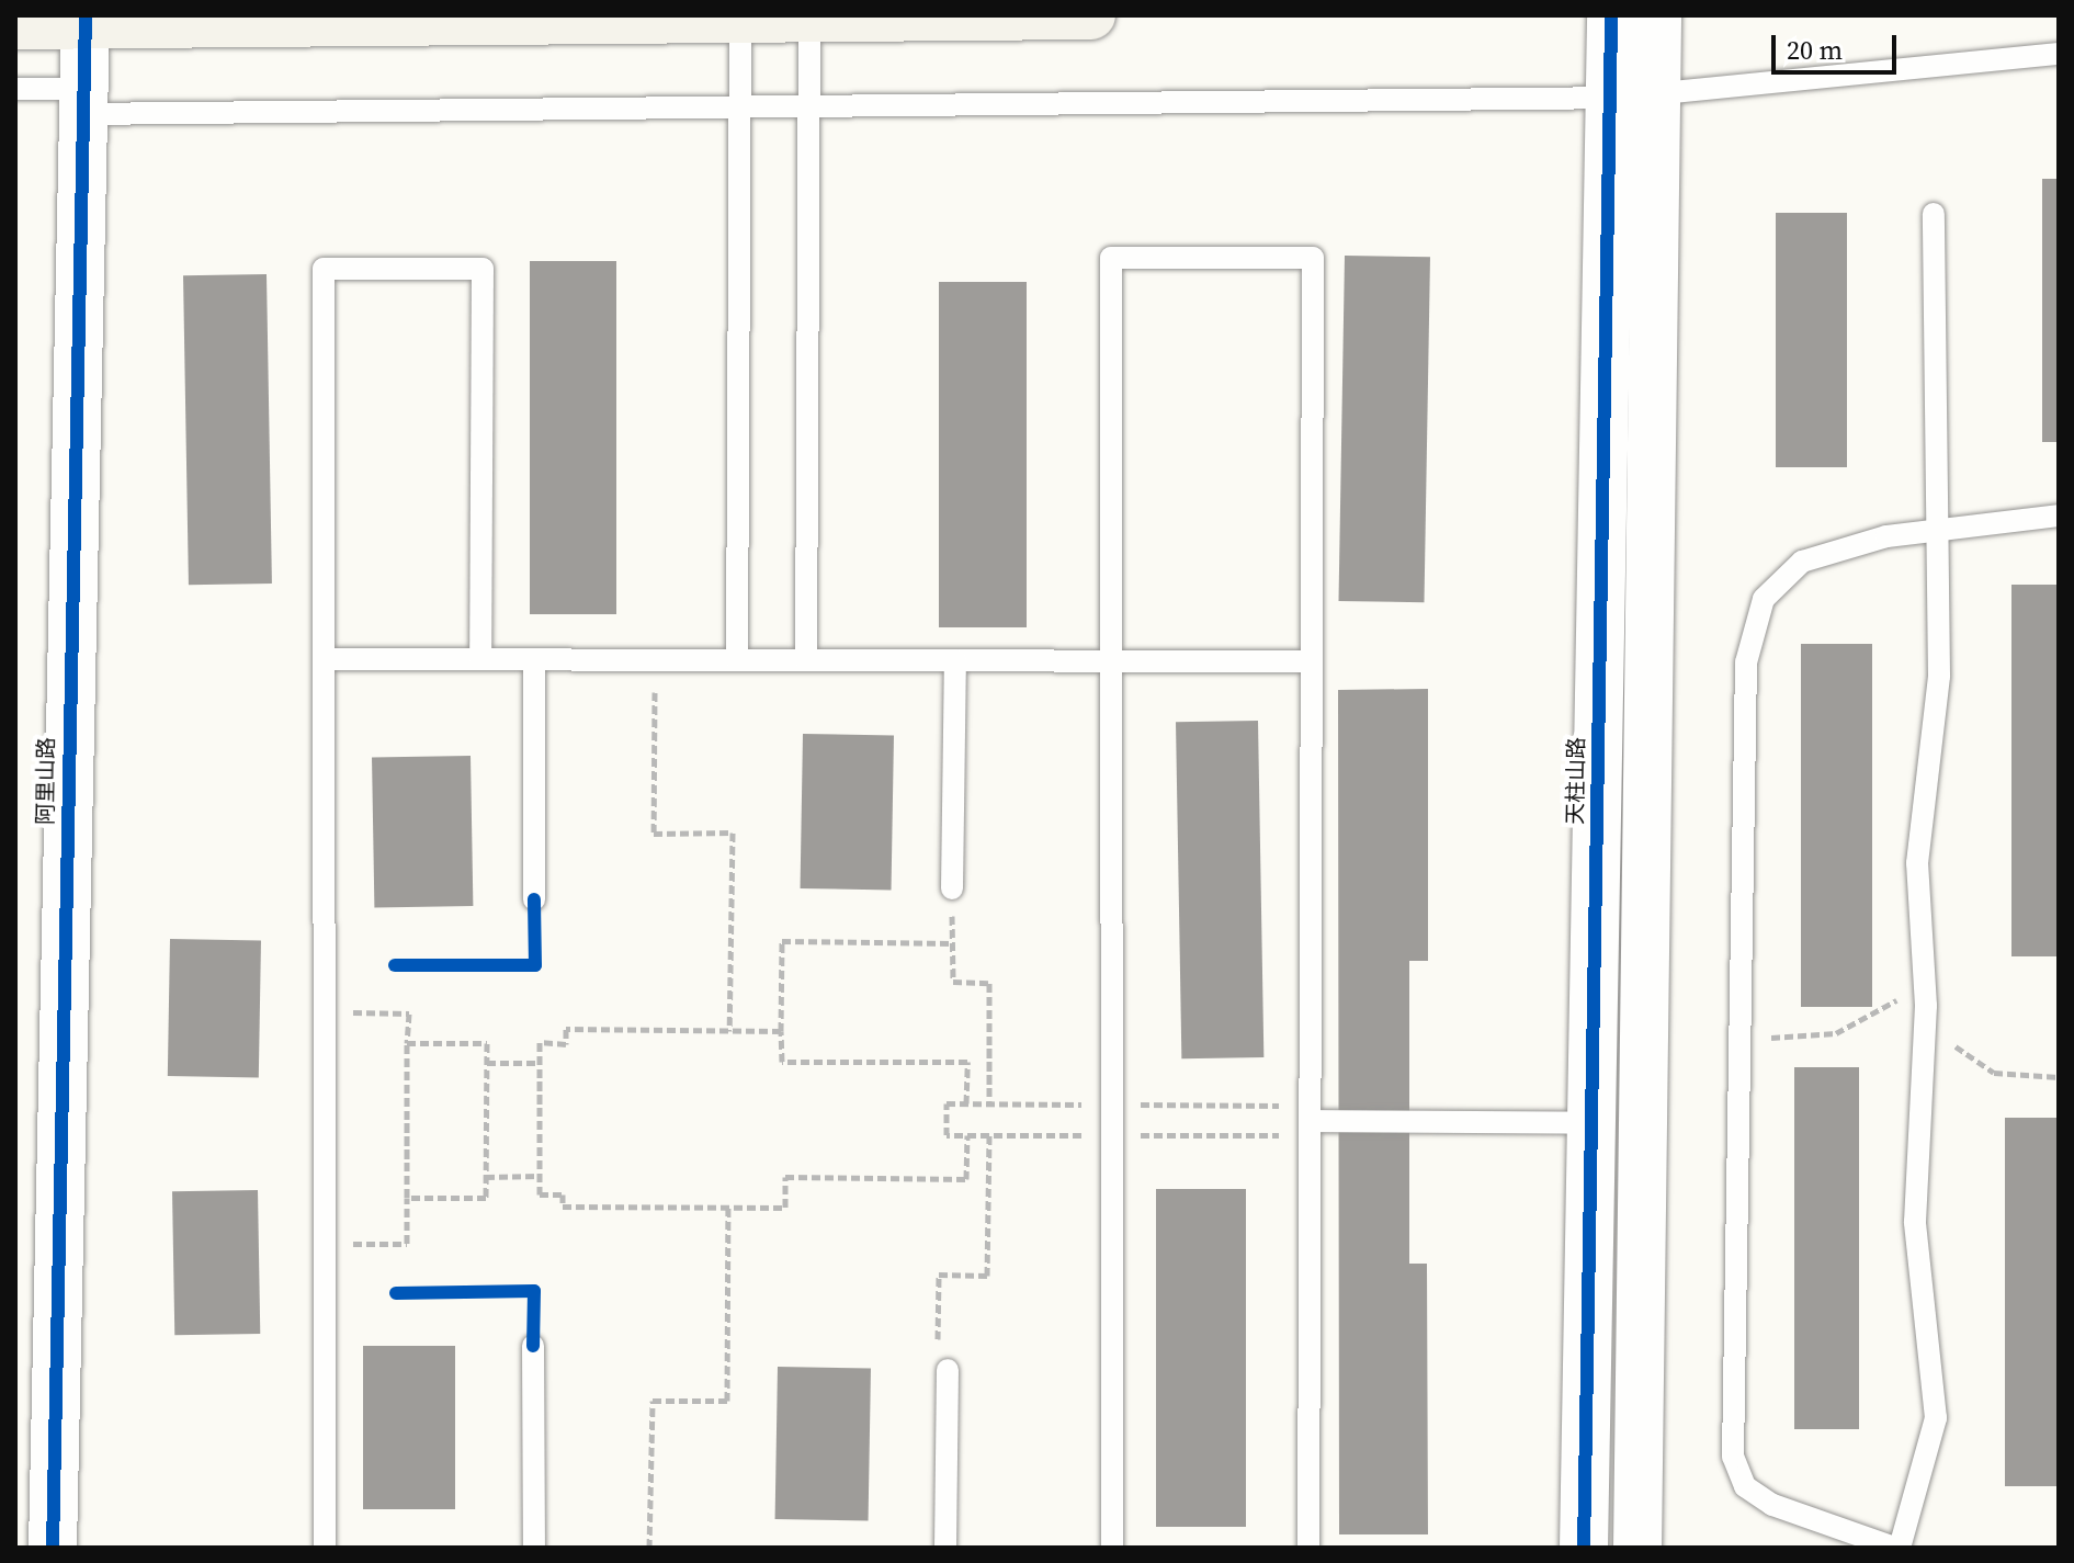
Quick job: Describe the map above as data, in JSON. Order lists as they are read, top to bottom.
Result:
{
  "streets": {
    "street": ["阿里山路", "天柱山路"]
  },
  "scale_bar": "20 m"
}
